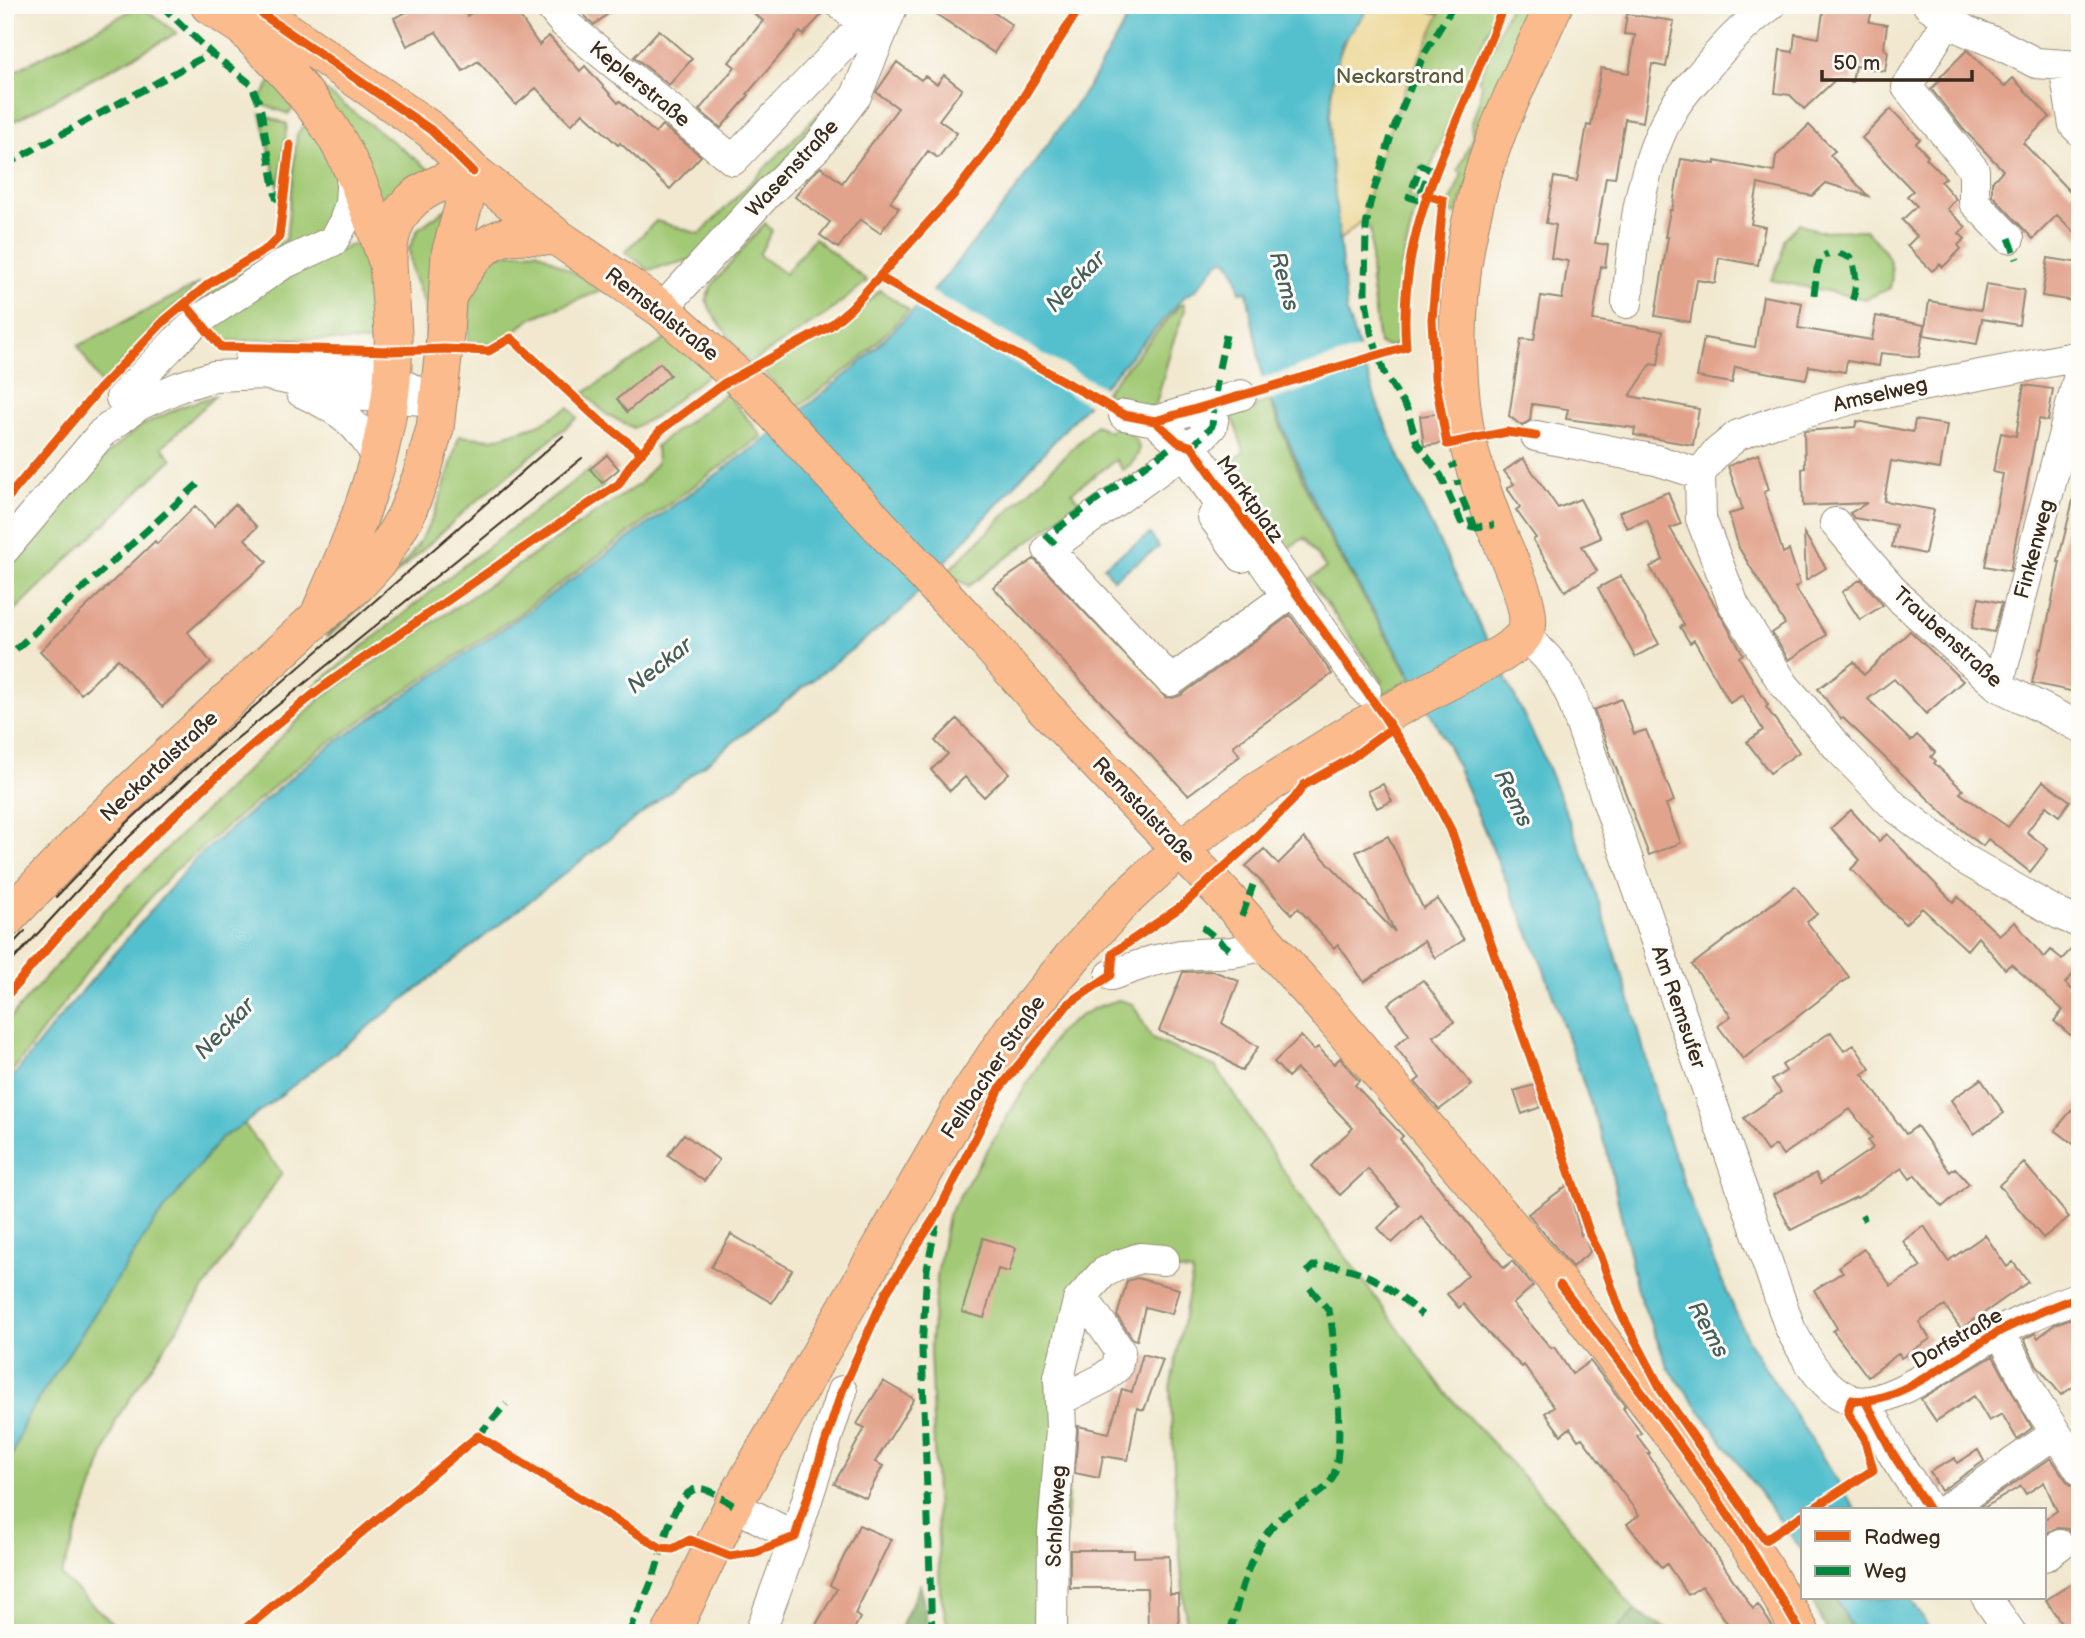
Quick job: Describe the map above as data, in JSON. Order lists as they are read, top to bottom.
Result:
{
  "streets": {
    "main road": ["Remstalstraße", "Neckartalstraße", "Fellbacher Straße"],
    "street": [
      "Keplerstraße",
      "Wasenstraße",
      "Amselweg",
      "Marktplatz",
      "Finkenweg",
      "Traubenstraße",
      "Am Remsufer",
      "Dorfstraße",
      "Schloßweg"
    ]
  },
  "crossings": [
    ["Keplerstraße", "Wasenstraße"],
    ["Wasenstraße", "Remstalstraße"],
    ["Remstalstraße", "Neckartalstraße"],
    ["Remstalstraße", "Fellbacher Straße"],
    ["Finkenweg", "Traubenstraße"],
    ["Am Remsufer", "Fellbacher Straße"],
    ["Am Remsufer", "Dorfstraße"]
  ],
  "water": ["Neckar", "Rems"],
  "parks": ["Neckarstrand"],
  "legend": ["Radweg", "Weg"],
  "scale_bar": "50 m"
}
